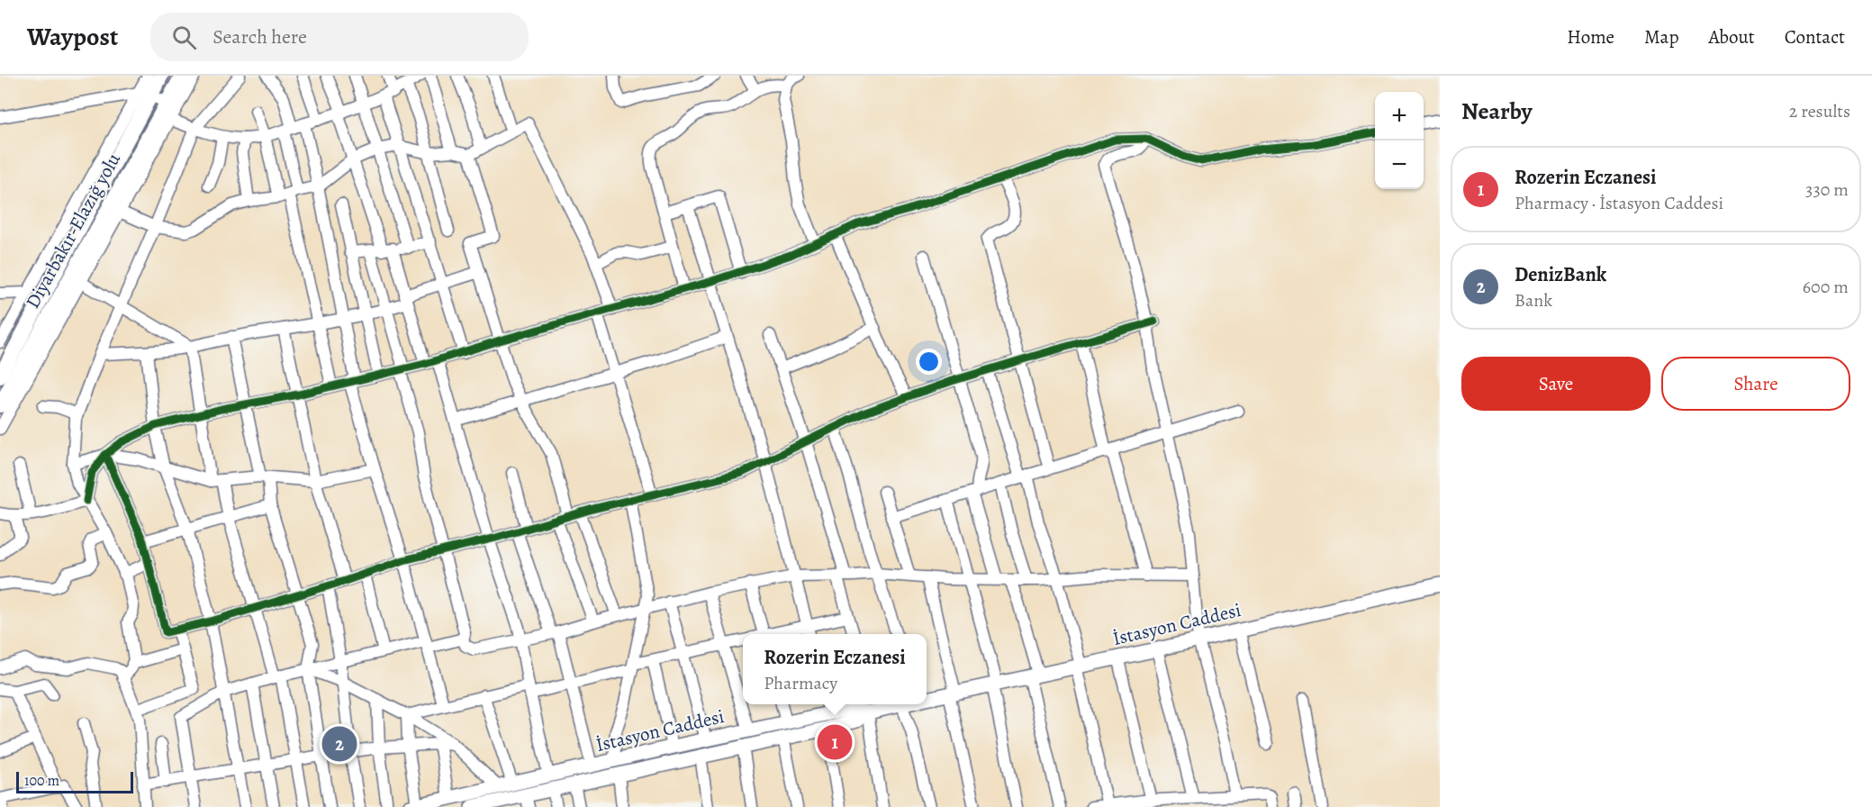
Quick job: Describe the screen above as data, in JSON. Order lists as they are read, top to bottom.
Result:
{
  "streets": {
    "highway": ["Diyarbakır-Elazığ yolu"],
    "main road": ["İstasyon Caddesi"]
  },
  "scale_bar": "100 m",
  "page": {
    "header": "Waypost",
    "search": "Search here",
    "nav": [
      "Home",
      "Map",
      "About",
      "Contact"
    ],
    "heading": ["Nearby", "2 results"],
    "map_buttons": ["+", "−"],
    "list": [
      {
        "mark": "1",
        "name": "Rozerin Eczanesi",
        "note": "Pharmacy · İstasyon Caddesi",
        "value": "330 m"
      },
      {
        "mark": "2",
        "name": "DenizBank",
        "note": "Bank",
        "value": "600 m"
      }
    ],
    "buttons": ["Save", "Share"],
    "popup": ["Rozerin Eczanesi", "Pharmacy"],
    "pins": ["1", "2"],
    "scale": "100 m"
  }
}
